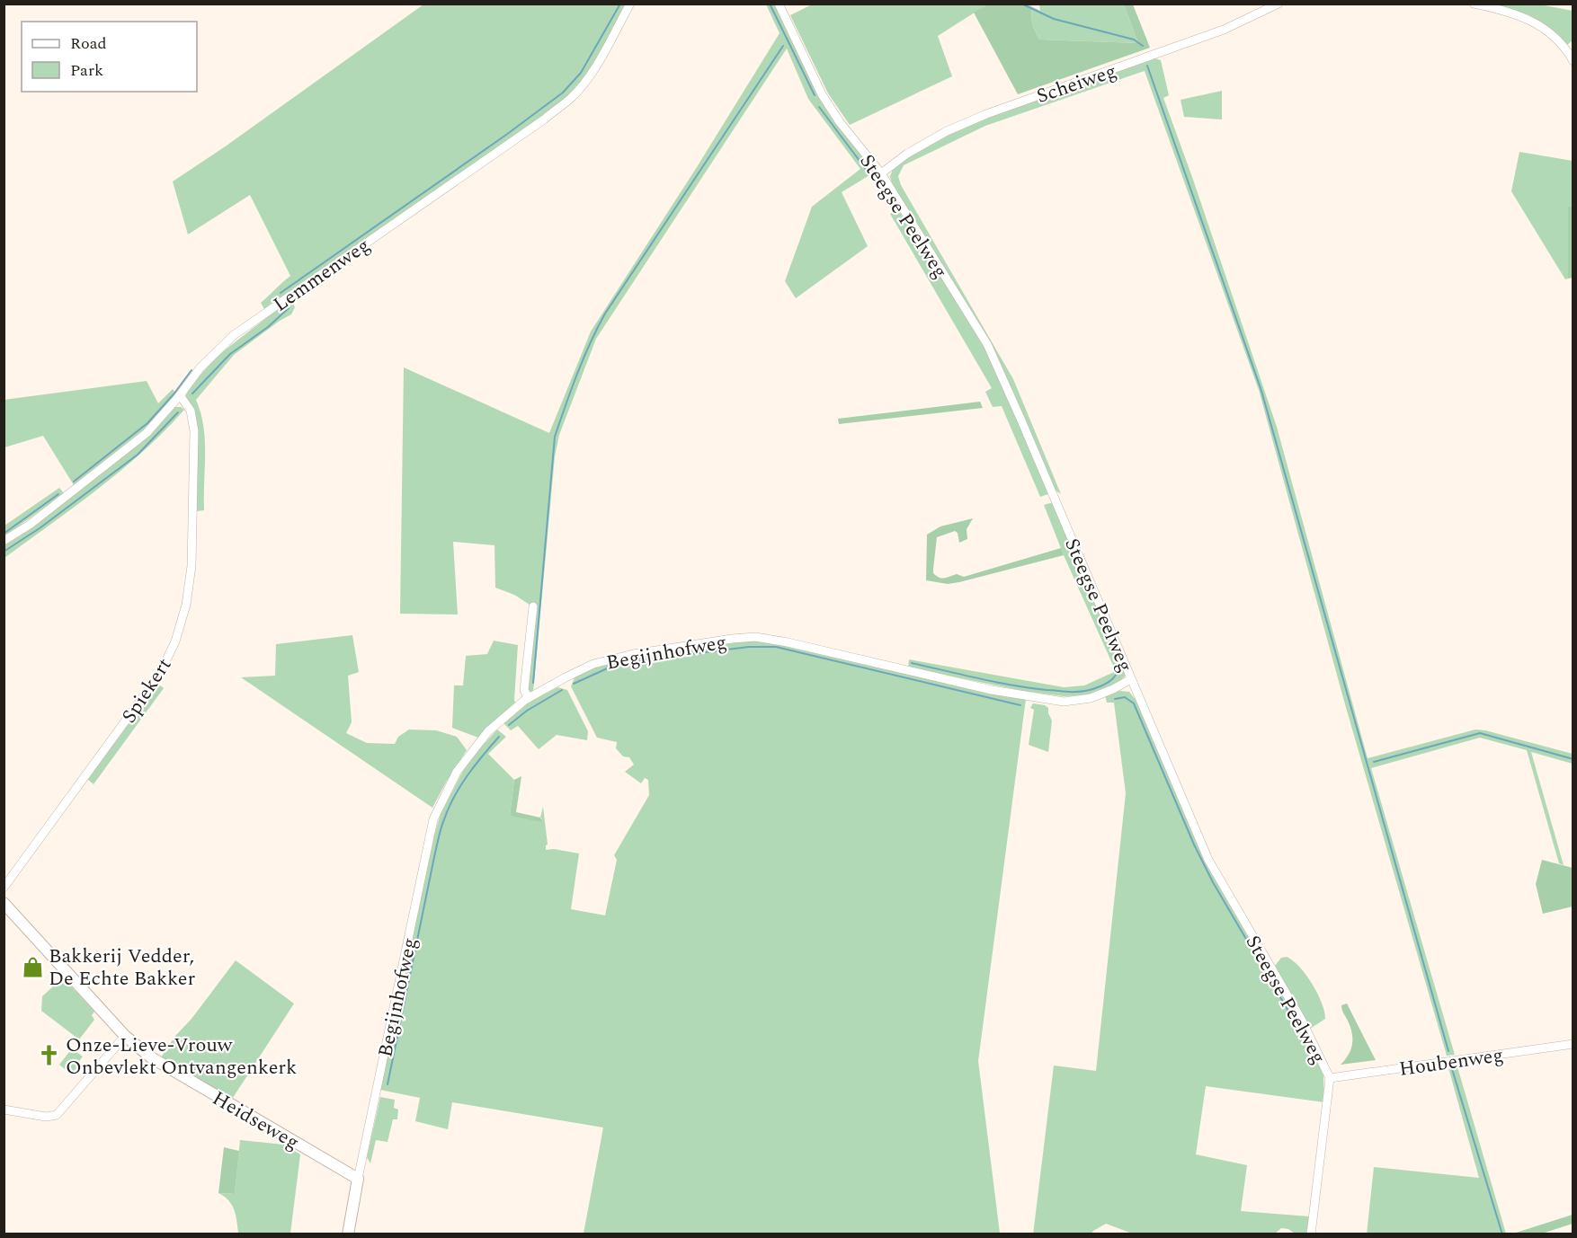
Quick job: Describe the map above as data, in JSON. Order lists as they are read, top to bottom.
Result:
{
  "streets": {
    "street": [
      "Scheiweg",
      "Steegse Peelweg",
      "Lemmenweg",
      "Begijnhofweg",
      "Spiekert",
      "Houbenweg",
      "Heidseweg"
    ]
  },
  "crossings": [
    ["Scheiweg", "Steegse Peelweg"],
    ["Steegse Peelweg", "Begijnhofweg"],
    ["Steegse Peelweg", "Houbenweg"],
    ["Lemmenweg", "Spiekert"],
    ["Begijnhofweg", "Heidseweg"]
  ],
  "places": {
    "shop": ["Bakkerij Vedder, De Echte Bakker"],
    "church": ["Onze-Lieve-Vrouw Onbevlekt Ontvangenkerk"]
  },
  "legend": ["Road", "Park"]
}
